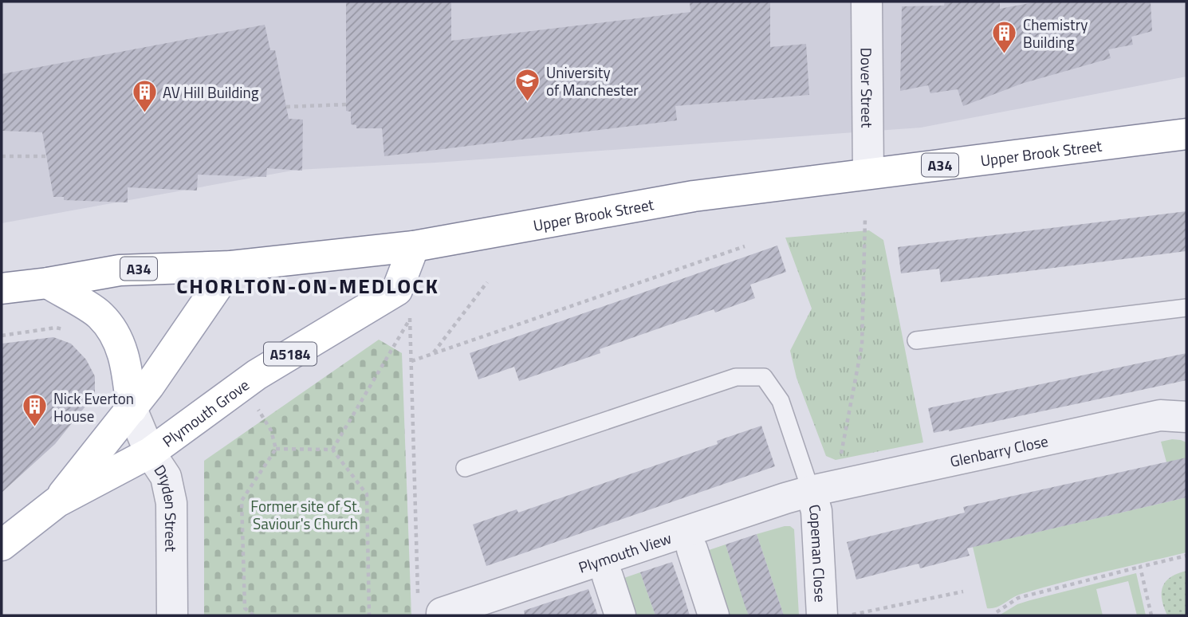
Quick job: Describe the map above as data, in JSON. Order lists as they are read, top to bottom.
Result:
{
  "streets": {
    "main road": [
      "Upper Brook Street",
      "A34",
      "A5184",
      "Plymouth Grove"
    ],
    "street": [
      "Dover Street",
      "Glenbarry Close",
      "Dryden Street",
      "Plymouth View",
      "Copeman Close"
    ]
  },
  "crossings": [
    ["Dover Street", "Upper Brook Street"],
    ["Upper Brook Street", "Plymouth Grove"],
    ["Plymouth Grove", "Dryden Street"],
    ["Glenbarry Close", "Plymouth View"],
    ["Glenbarry Close", "Copeman Close"],
    ["Plymouth View", "Copeman Close"]
  ],
  "districts": ["CHORLTON-ON-MEDLOCK"],
  "parks": ["Former site of St. Saviour's Church"],
  "places": {
    "building": ["Chemistry Building", "AV Hill Building", "Nick Everton House"],
    "school or university": ["University of Manchester"]
  }
}
